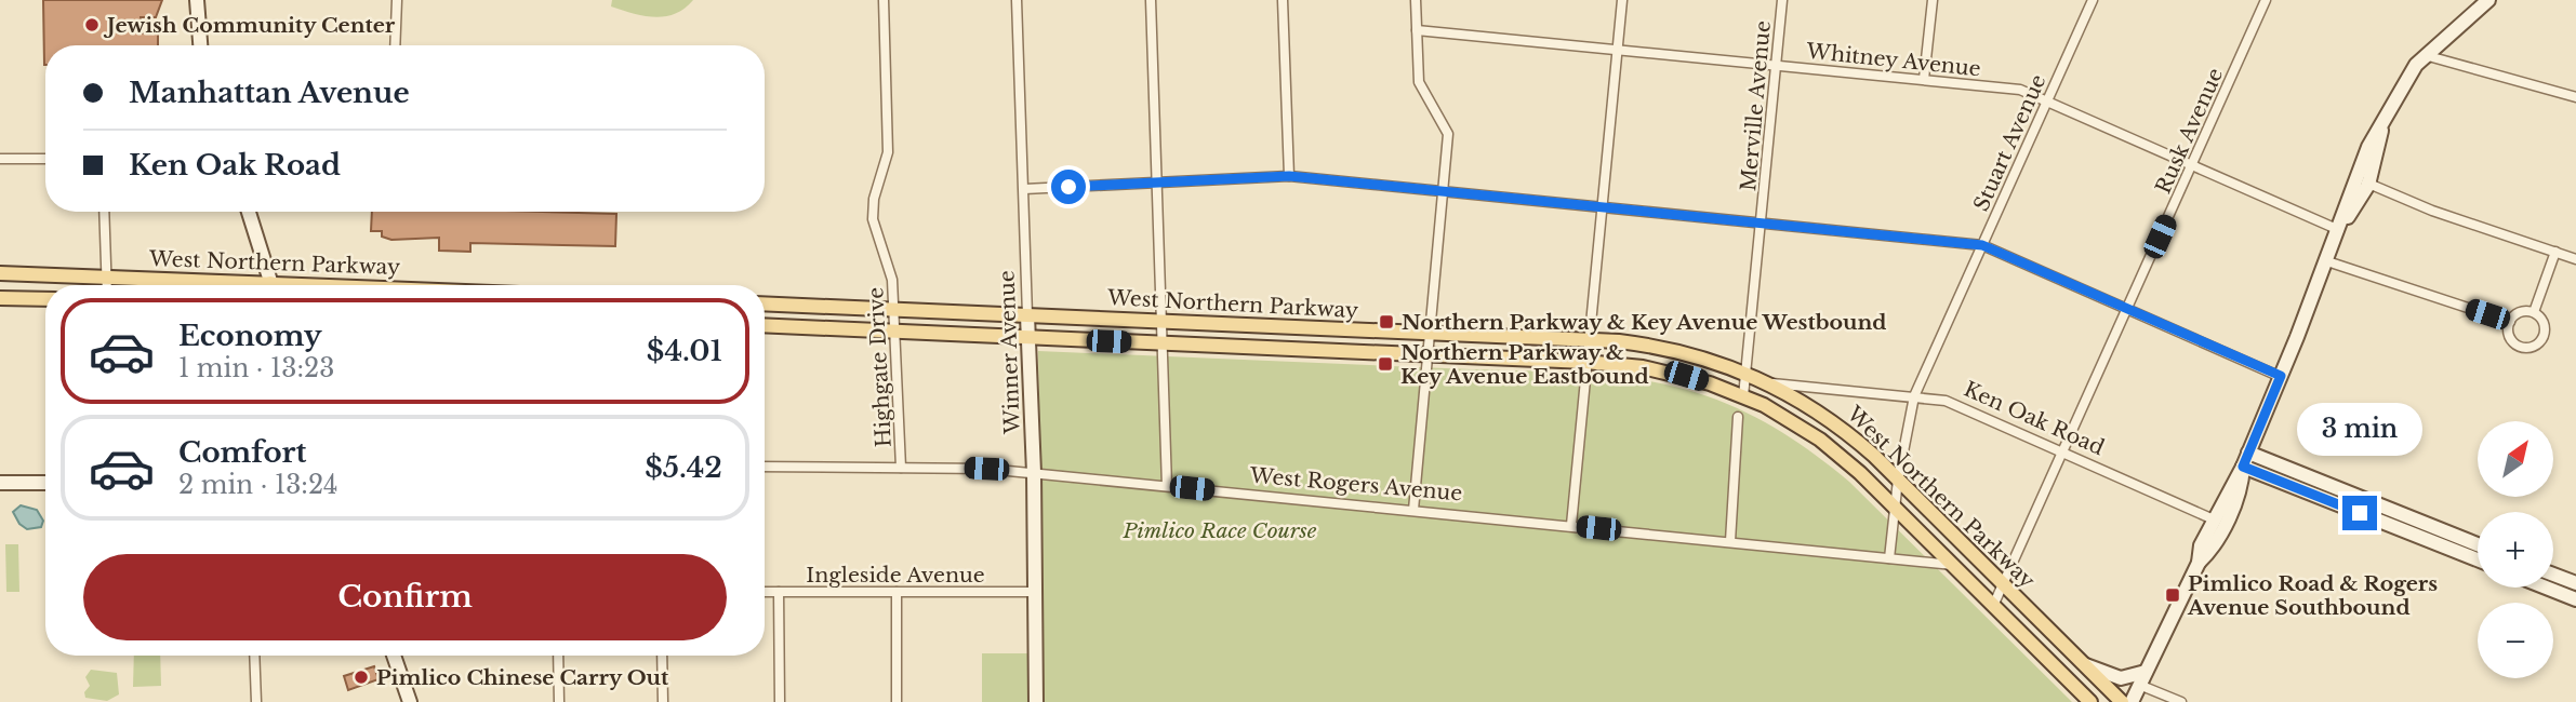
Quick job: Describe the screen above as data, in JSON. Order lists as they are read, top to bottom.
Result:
{
  "streets": {
    "main road": ["West Northern Parkway"],
    "street": [
      "Whitney Avenue",
      "Merville Avenue",
      "Rusk Avenue",
      "Stuart Avenue",
      "Winner Avenue",
      "Highgate Drive",
      "Ken Oak Road",
      "West Rogers Avenue",
      "Ingleside Avenue"
    ]
  },
  "crossings": [
    ["Whitney Avenue", "Merville Avenue"],
    ["Whitney Avenue", "Rusk Avenue"],
    ["Whitney Avenue", "Stuart Avenue"],
    ["Merville Avenue", "West Northern Parkway"],
    ["Rusk Avenue", "West Northern Parkway"],
    ["Rusk Avenue", "Ken Oak Road"],
    ["Stuart Avenue", "West Northern Parkway"],
    ["Stuart Avenue", "Ken Oak Road"],
    ["Stuart Avenue", "West Rogers Avenue"],
    ["West Northern Parkway", "Winner Avenue"],
    ["West Northern Parkway", "Highgate Drive"],
    ["West Northern Parkway", "Ken Oak Road"],
    ["West Northern Parkway", "West Rogers Avenue"],
    ["Winner Avenue", "West Rogers Avenue"],
    ["Winner Avenue", "Ingleside Avenue"],
    ["Highgate Drive", "West Rogers Avenue"]
  ],
  "parks": ["Pimlico Race Course"],
  "places": {
    "other": ["Jewish Community Center", "Pimlico Chinese Carry Out"],
    "transit": ["Northern Parkway & Key Avenue Westbound", "Northern Parkway & Key Avenue Eastbound", "Pimlico Road & Rogers Avenue Southbound"]
  },
  "north": "top right",
  "page": {
    "banner": ["Manhattan Avenue", "Ken Oak Road"],
    "list": [
      {
        "name": "Economy",
        "note": "1 min · 13:23",
        "value": "$4.01"
      },
      {
        "name": "Comfort",
        "note": "2 min · 13:24",
        "value": "$5.42"
      }
    ],
    "bubble": "3 min",
    "map_buttons": ["+", "−"],
    "buttons": "Confirm"
  }
}
